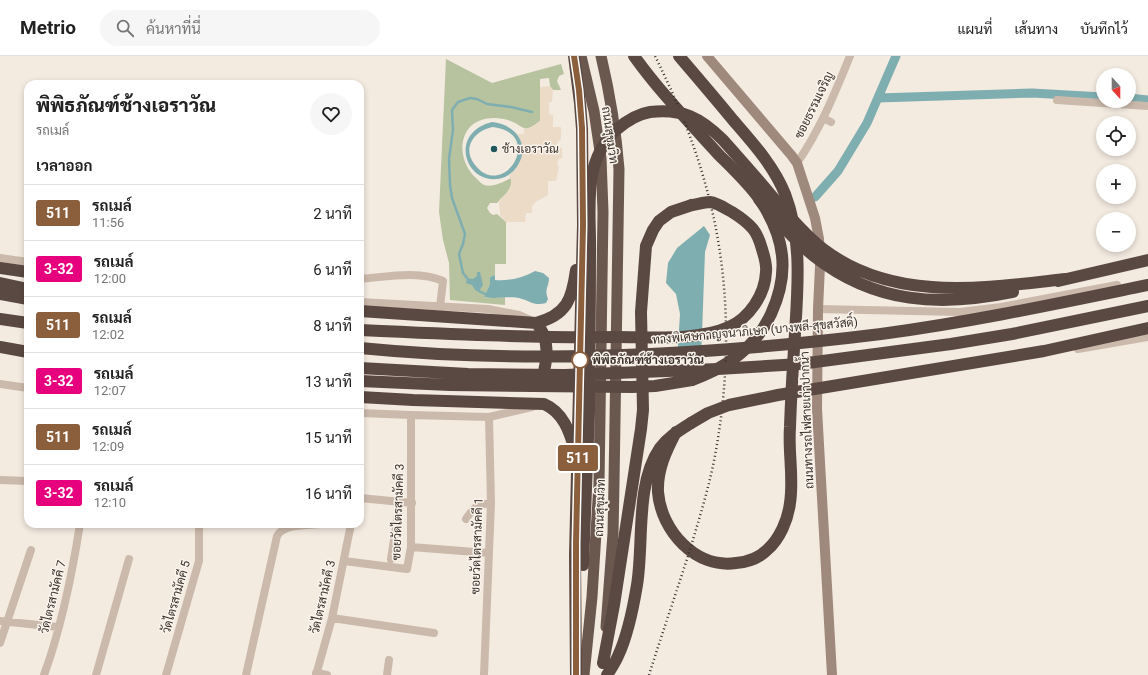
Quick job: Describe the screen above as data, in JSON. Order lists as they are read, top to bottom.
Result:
{
  "streets": {
    "highway": ["ถนนสุขุมวิท", "ทางพิเศษกาญจนาภิเษก (บางพลี-สุขสวัสดิ์)"],
    "main road": ["ถนนทางรถไฟสายเก่าปากน้ำ"],
    "street": [
      "ซอยธรรมเจริญ",
      "ซอยวัดไตรสามัคคี 3",
      "ซอยวัดไตรสามัคคี 1",
      "วัดไตรสามัคคี 7",
      "วัดไตรสามัคคี 5",
      "วัดไตรสามัคคี 3"
    ]
  },
  "crossings": [
    ["ซอยธรรมเจริญ", "ถนนทางรถไฟสายเก่าปากน้ำ"],
    ["ซอยวัดไตรสามัคคี 3", "วัดไตรสามัคคี 3"]
  ],
  "places": ["ช้างเอราวัณ", "พิพิธภัณฑ์ช้างเอราวัณ"],
  "lines": ["bus line 511"],
  "north": "bottom",
  "page": {
    "header": "Metrio",
    "search": "ค้นหาที่นี่",
    "nav": ["แผนที่", "เส้นทาง", "บันทึกไว้"],
    "on_map": "511",
    "map_buttons": ["+", "−"],
    "heading": [
      ["พิพิธภัณฑ์ช้างเอราวัณ", "รถเมล์"],
      "เวลาออก"
    ],
    "list": [
      {
        "mark": "511",
        "name": "รถเมล์",
        "note": "11:56",
        "value": "2 นาที"
      },
      {
        "mark": "3-32",
        "name": "รถเมล์",
        "note": "12:00",
        "value": "6 นาที"
      },
      {
        "mark": "511",
        "name": "รถเมล์",
        "note": "12:02",
        "value": "8 นาที"
      },
      {
        "mark": "3-32",
        "name": "รถเมล์",
        "note": "12:07",
        "value": "13 นาที"
      },
      {
        "mark": "511",
        "name": "รถเมล์",
        "note": "12:09",
        "value": "15 นาที"
      },
      {
        "mark": "3-32",
        "name": "รถเมล์",
        "note": "12:10",
        "value": "16 นาที"
      }
    ]
  }
}
